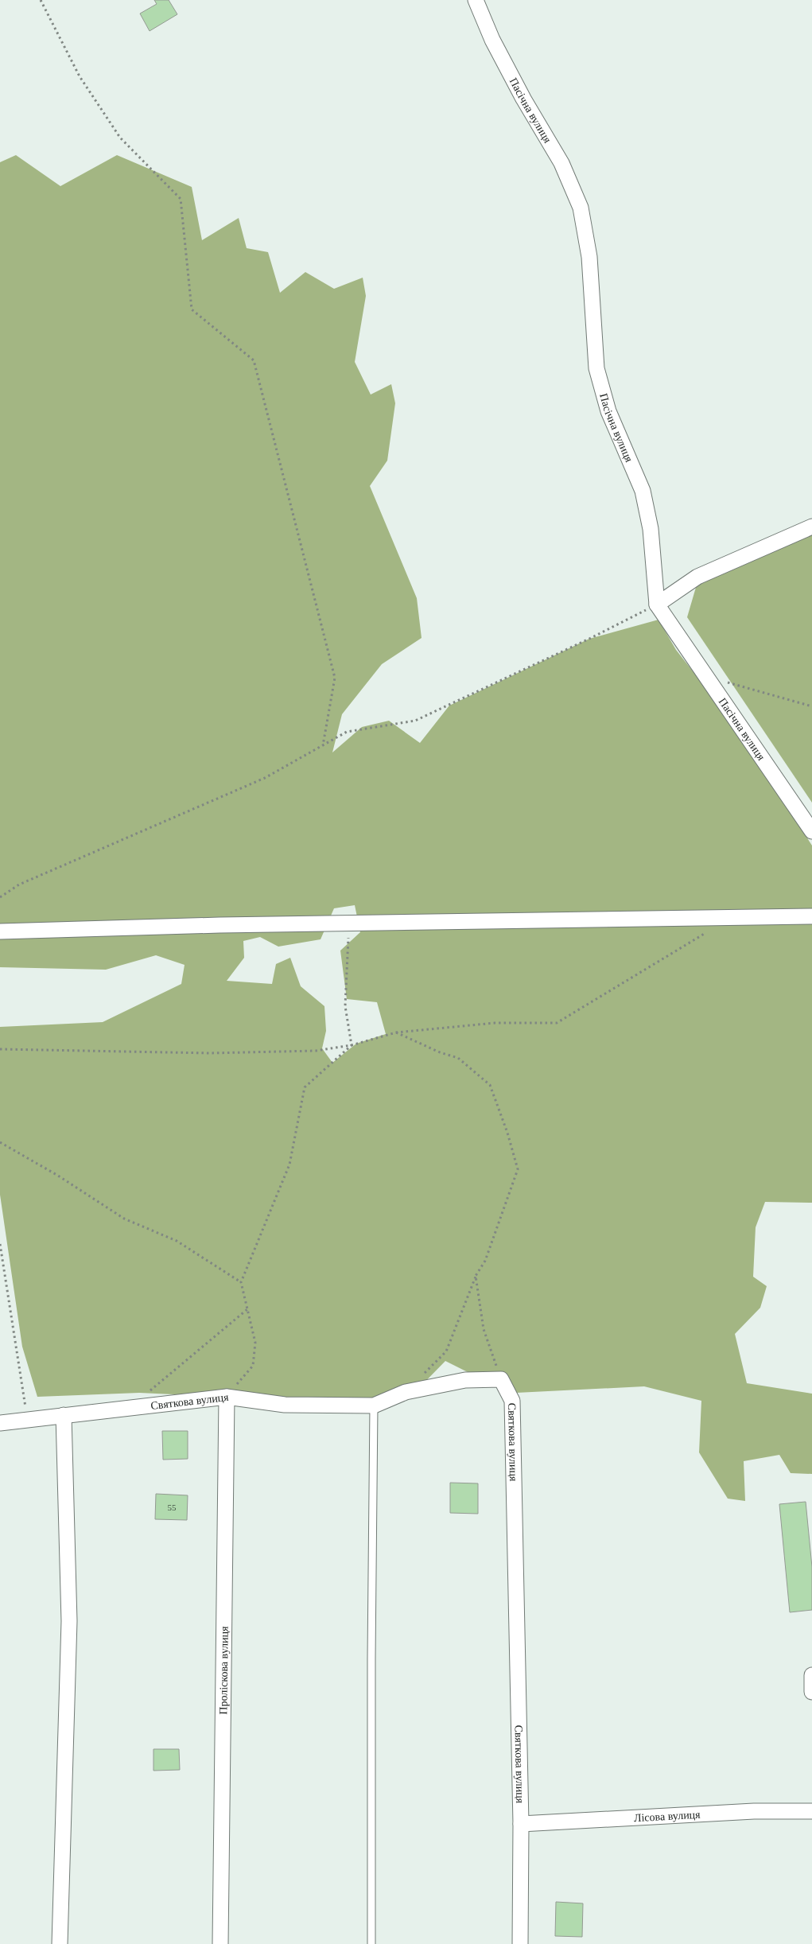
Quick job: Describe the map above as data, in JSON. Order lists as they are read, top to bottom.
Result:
{
  "streets": {
    "street": [
      "Пасічна вулиця",
      "Святкова вулиця",
      "Проліскова вулиця",
      "Лісова вулиця"
    ]
  },
  "crossings": [
    ["Святкова вулиця", "Проліскова вулиця"],
    ["Святкова вулиця", "Лісова вулиця"]
  ],
  "house_numbers": ["55"]
}
